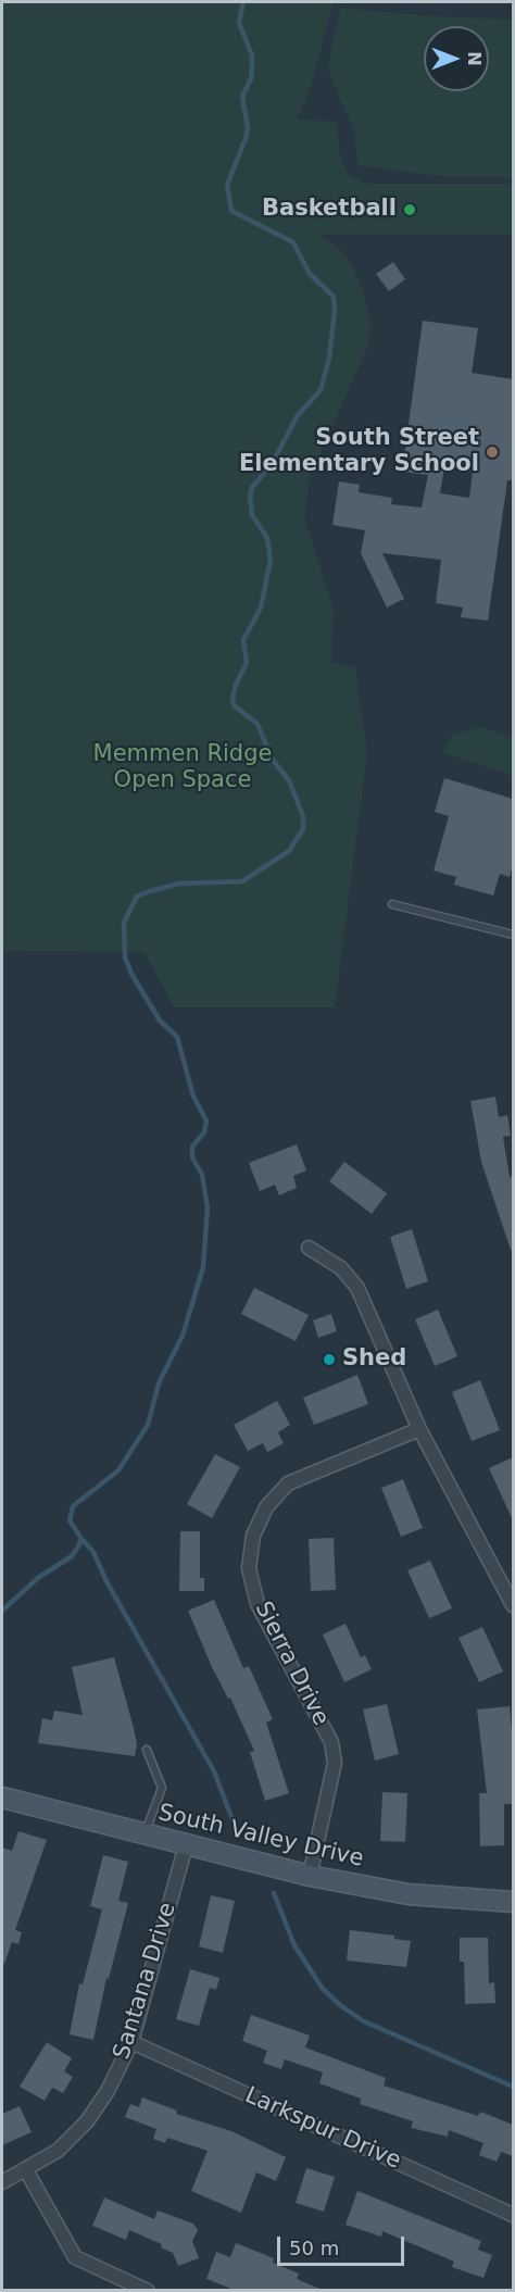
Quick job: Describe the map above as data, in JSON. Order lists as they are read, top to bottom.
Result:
{
  "streets": {
    "street": [
      "Sierra Drive",
      "South Valley Drive",
      "Santana Drive",
      "Larkspur Drive"
    ]
  },
  "crossings": [
    ["Sierra Drive", "South Valley Drive"],
    ["South Valley Drive", "Santana Drive"],
    ["Santana Drive", "Larkspur Drive"]
  ],
  "parks": ["Memmen Ridge Open Space"],
  "places": ["Basketball", "South Street Elementary School", "Shed"],
  "scale_bar": "50 m",
  "north": "right"
}
